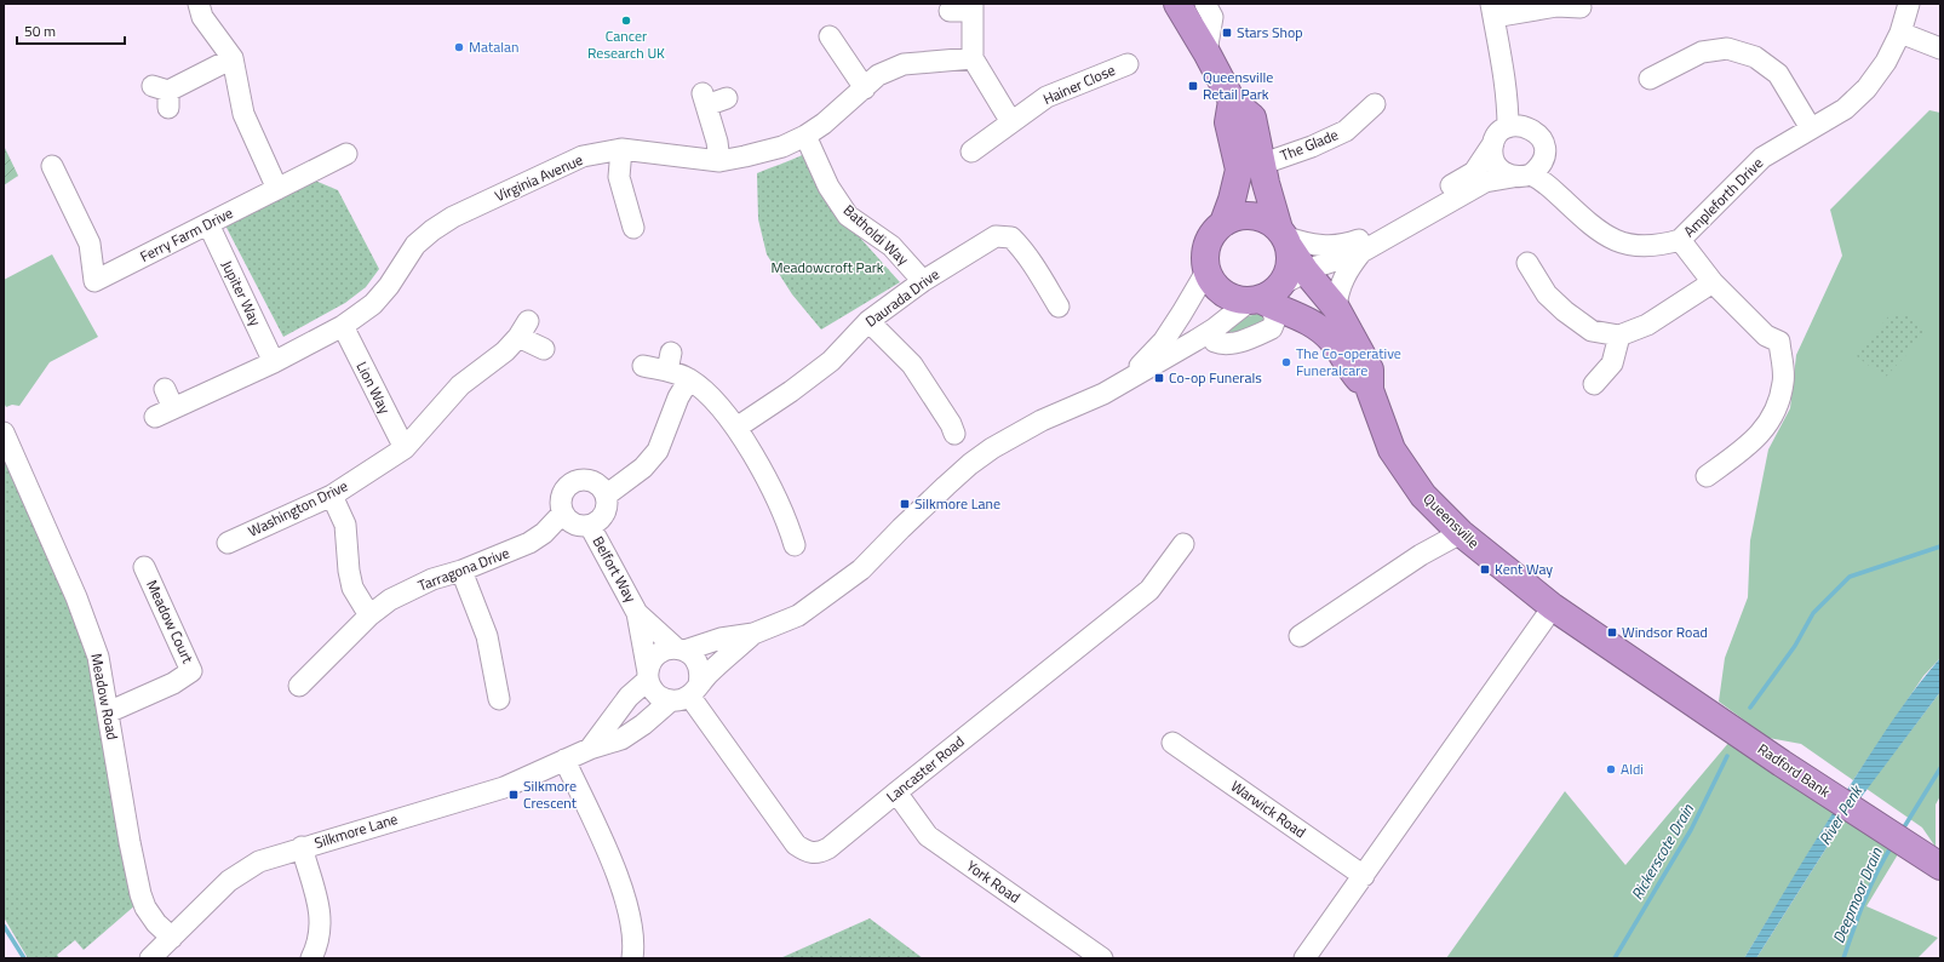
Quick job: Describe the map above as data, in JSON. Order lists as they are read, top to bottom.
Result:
{
  "streets": {
    "highway": ["Queensville", "Radford Bank"],
    "street": [
      "Hainer Close",
      "The Glade",
      "Virginia Avenue",
      "Ampleforth Drive",
      "Ferry Farm Drive",
      "Batholdi Way",
      "Jupiter Way",
      "Daurada Drive",
      "Lion Way",
      "Washington Drive",
      "Tarragona Drive",
      "Belfort Way",
      "Meadow Court",
      "Meadow Road",
      "Lancaster Road",
      "Warwick Road",
      "Silkmore Lane",
      "York Road"
    ]
  },
  "crossings": [
    ["Virginia Avenue", "Batholdi Way"],
    ["Virginia Avenue", "Jupiter Way"],
    ["Virginia Avenue", "Lion Way"],
    ["Ferry Farm Drive", "Jupiter Way"],
    ["Batholdi Way", "Daurada Drive"],
    ["Lion Way", "Washington Drive"],
    ["Queensville", "Radford Bank"],
    ["Queensville", "Silkmore Lane"],
    ["Tarragona Drive", "Belfort Way"],
    ["Belfort Way", "Lancaster Road"],
    ["Belfort Way", "Silkmore Lane"],
    ["Meadow Court", "Meadow Road"],
    ["Meadow Road", "Silkmore Lane"],
    ["Lancaster Road", "Silkmore Lane"],
    ["Lancaster Road", "York Road"]
  ],
  "water": ["River Penk", "Rickerscote Drain", "Deepmoor Drain"],
  "parks": ["Meadowcroft Park"],
  "places": {
    "other": [
      "Cancer Research UK",
      "Matalan",
      "The Co-operative Funeralcare",
      "Aldi"
    ],
    "transit": [
      "Stars Shop",
      "Queensville Retail Park",
      "Co-op Funerals",
      "Silkmore Lane",
      "Kent Way",
      "Windsor Road",
      "Silkmore Crescent"
    ]
  },
  "scale_bar": "50 m"
}
